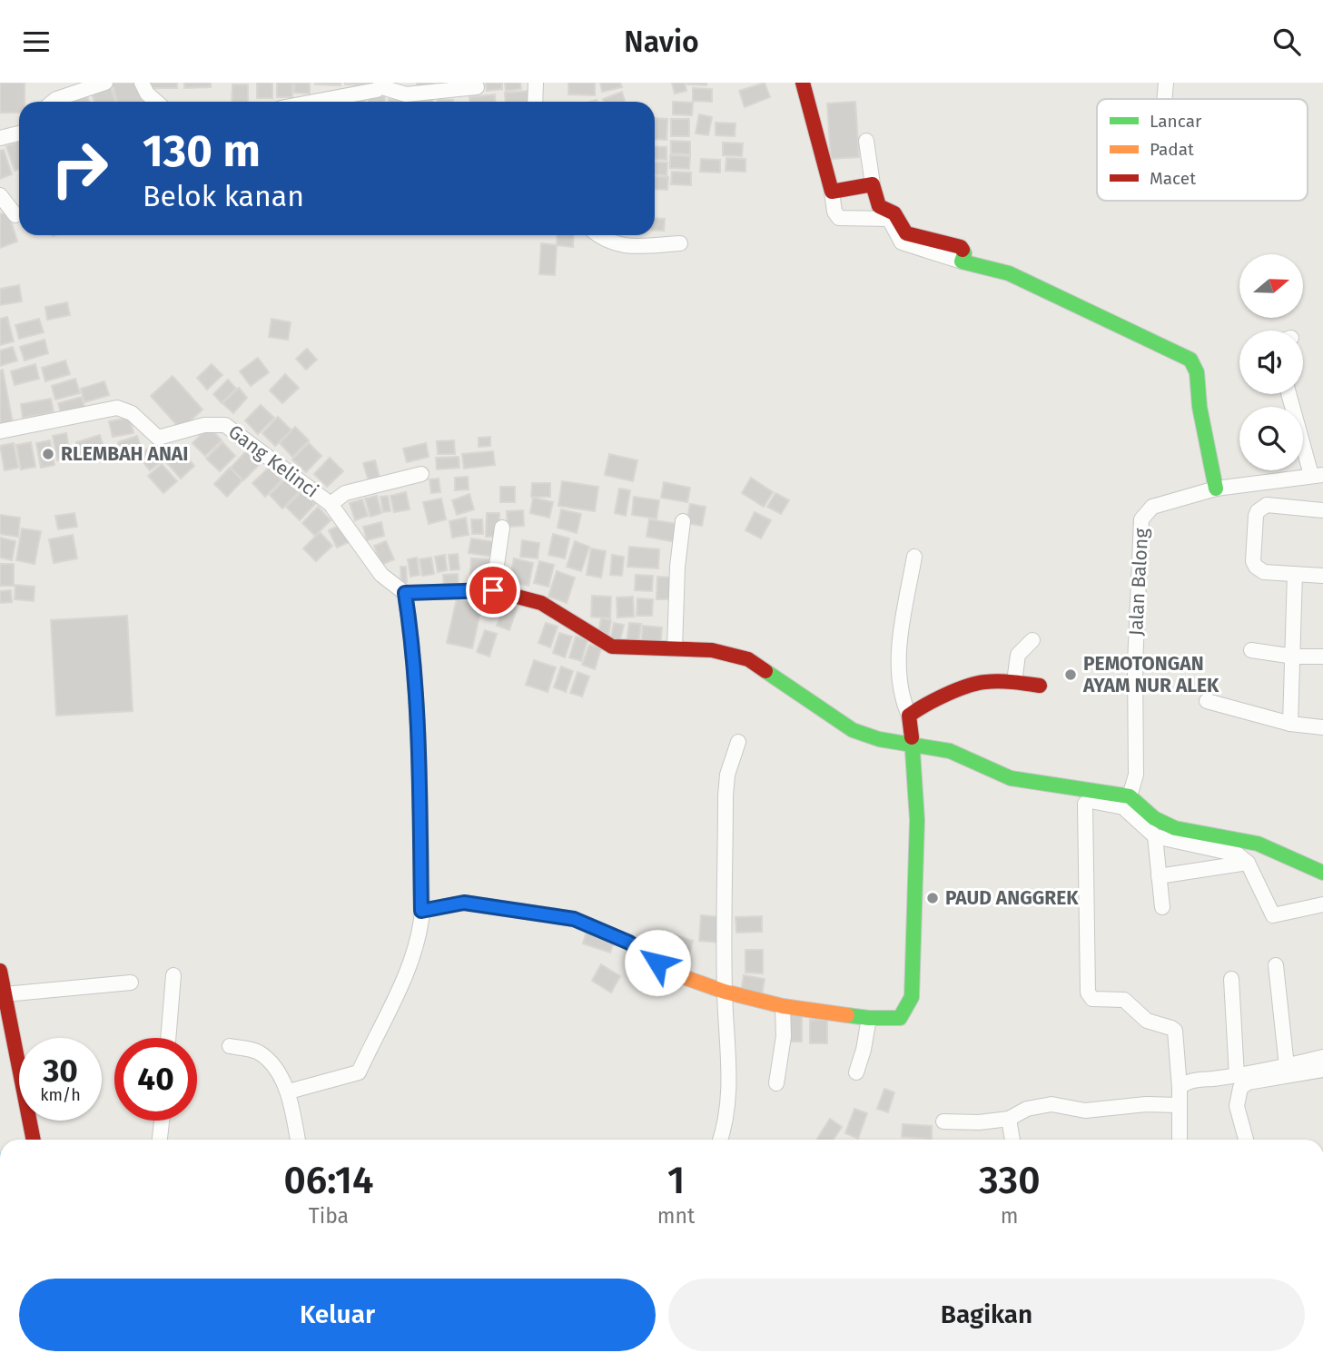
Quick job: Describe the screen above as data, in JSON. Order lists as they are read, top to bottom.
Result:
{
  "streets": {
    "street": ["Gang Kelinci", "Jalan Balong"]
  },
  "places": ["RLEMBAH ANAI", "PEMOTONGAN AYAM NUR ALEK", "PAUD ANGGREK"],
  "legend": ["Lancar", "Padat", "Macet"],
  "north": "right",
  "page": {
    "header": "Navio",
    "turn": ["130 m", "Belok kanan"],
    "speed": "30 km/h",
    "limit": "40",
    "eta": [
      "06:14",
      "Tiba",
      "1",
      "mnt",
      "330",
      "m"
    ],
    "buttons": ["Keluar", "Bagikan"]
  }
}
